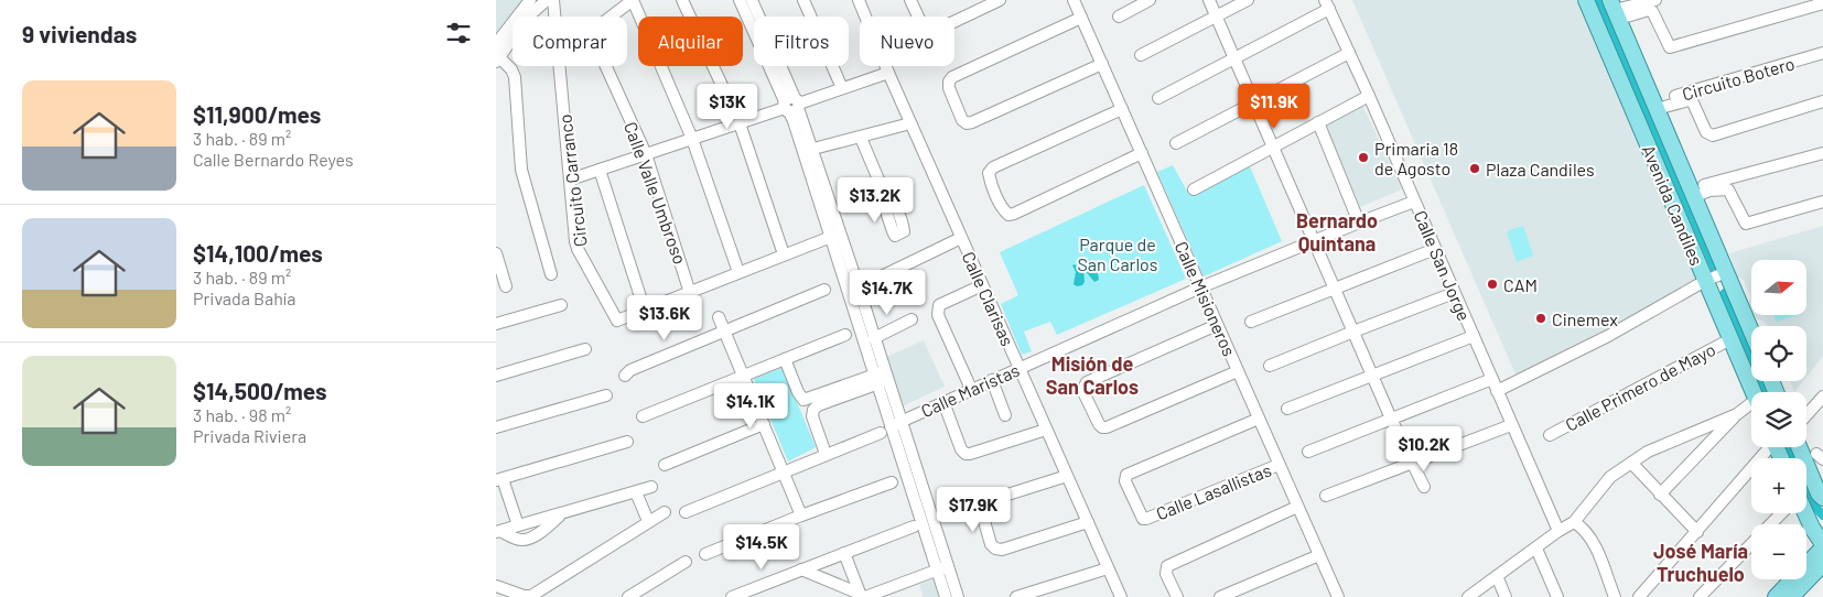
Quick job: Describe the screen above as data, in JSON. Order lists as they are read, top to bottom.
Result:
{
  "streets": {
    "main road": ["Avenida Candiles"],
    "street": [
      "Circuito Botero",
      "Circuito Carranco",
      "Calle Valle Umbroso",
      "Calle San Jorge",
      "Calle Clarisas",
      "Calle Misioneros",
      "Calle Primero de Mayo",
      "Calle Maristas",
      "Calle Lasallistas"
    ]
  },
  "crossings": [
    ["Circuito Botero", "Avenida Candiles"],
    ["Circuito Carranco", "Calle Valle Umbroso"],
    ["Avenida Candiles", "Calle Primero de Mayo"],
    ["Calle San Jorge", "Calle Maristas"],
    ["Calle Clarisas", "Calle Maristas"],
    ["Calle Misioneros", "Calle Maristas"],
    ["Calle Misioneros", "Calle Lasallistas"]
  ],
  "districts": ["Bernardo Quintana", "Misión de San Carlos", "José María Truchuelo"],
  "parks": ["Parque de San Carlos"],
  "places": [
    "Primaria 18 de Agosto",
    "Plaza Candiles",
    "CAM",
    "Cinemex"
  ],
  "north": "right",
  "page": {
    "heading": "9 viviendas",
    "chip": [
      "Comprar",
      "Alquilar",
      "Filtros",
      "Nuevo"
    ],
    "list": [
      {
        "name": "$11,900/mes",
        "note": "3 hab. · 89 m² · Calle Bernardo Reyes"
      },
      {
        "name": "$14,100/mes",
        "note": "3 hab. · 89 m² · Privada Bahía"
      },
      {
        "name": "$14,500/mes",
        "note": "3 hab. · 98 m² · Privada Riviera"
      }
    ],
    "price": [
      "$13K",
      "$11.9K",
      "$13.2K",
      "$14.7K",
      "$13.6K",
      "$14.1K",
      "$10.2K",
      "$17.9K",
      "$14.5K"
    ],
    "map_buttons": ["+", "−"]
  }
}
